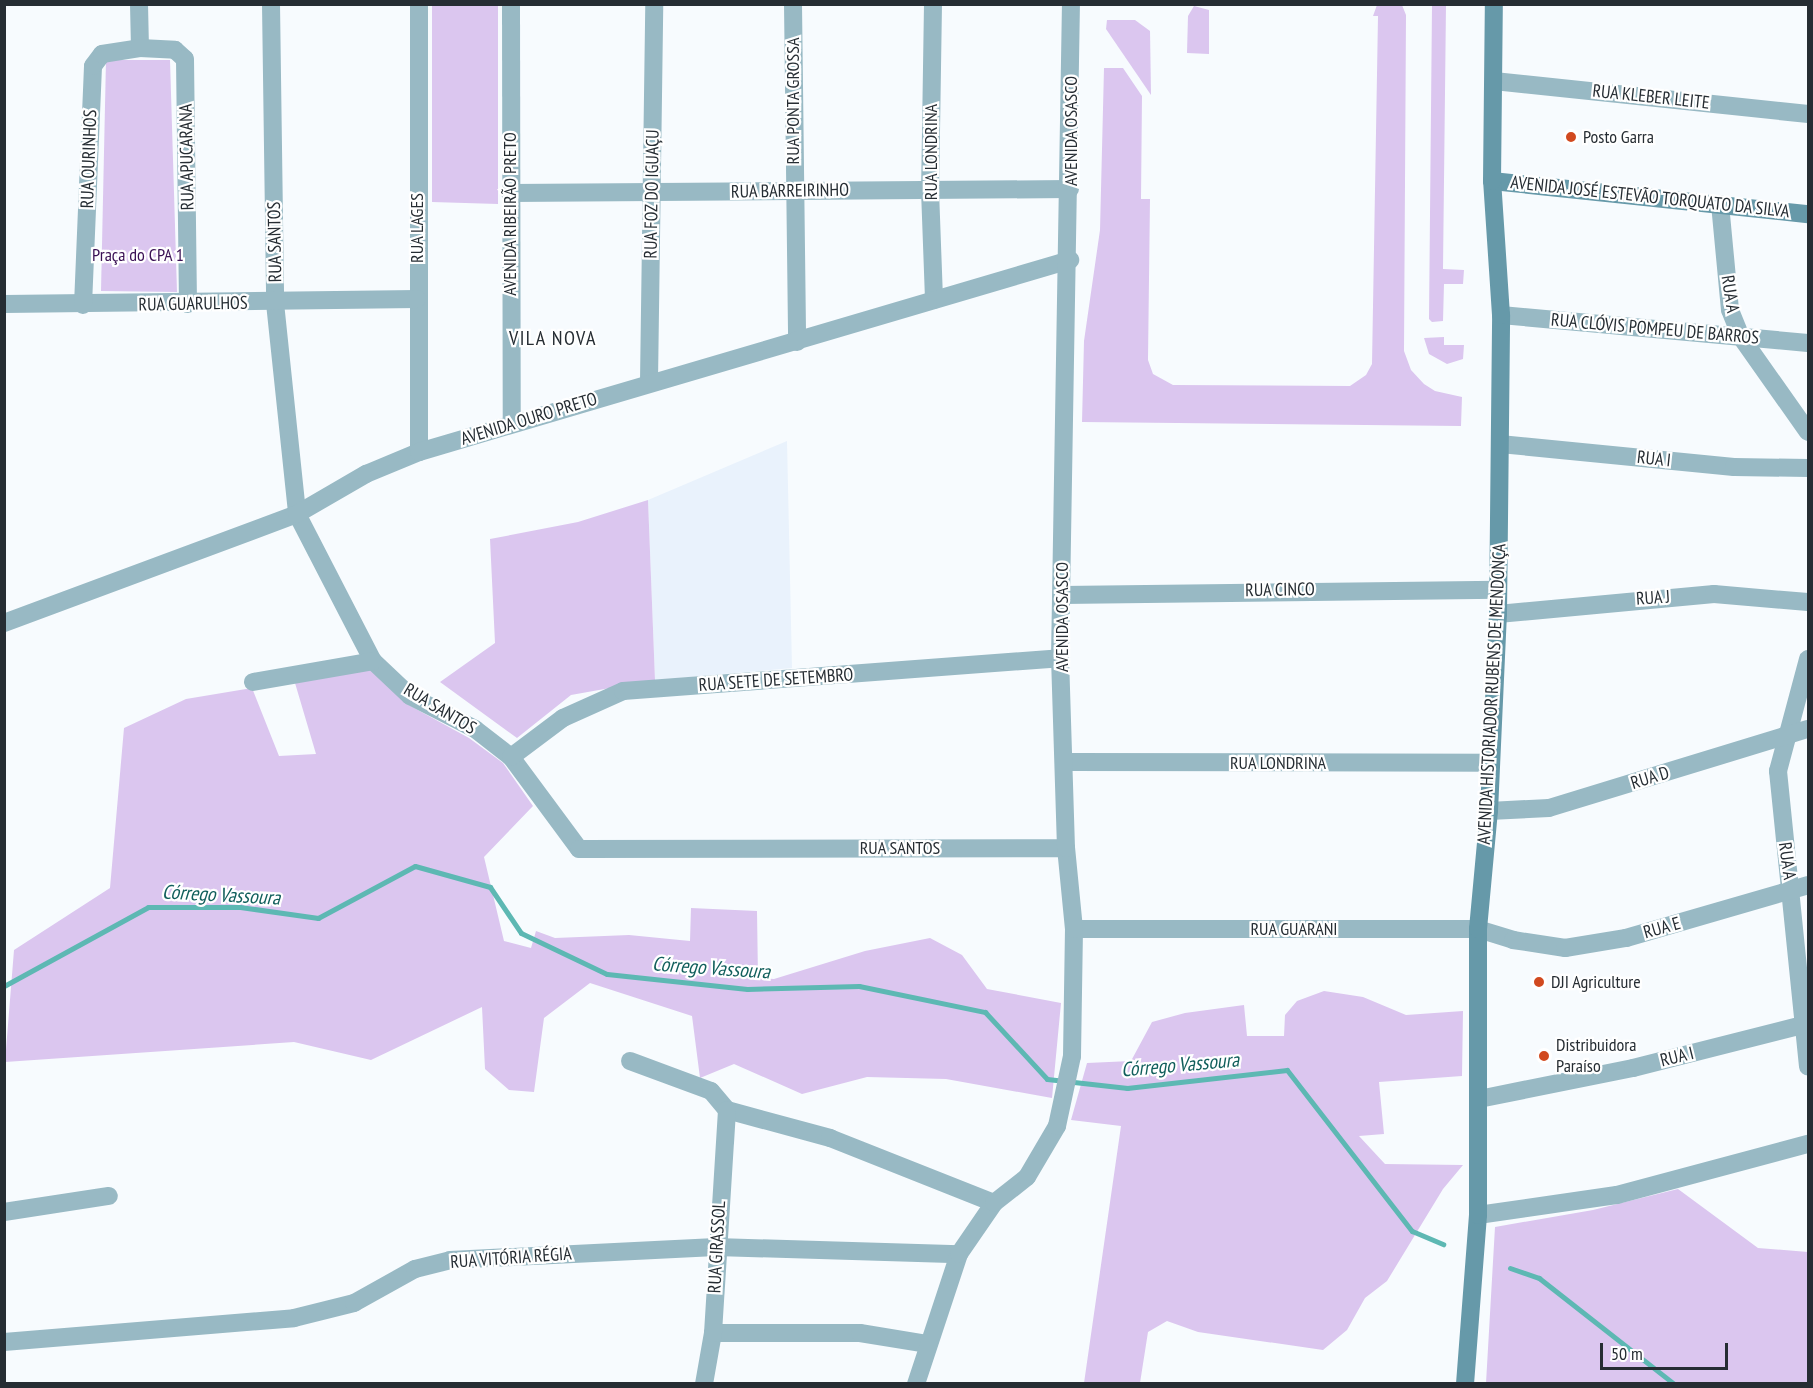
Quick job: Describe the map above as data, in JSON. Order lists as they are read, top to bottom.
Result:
{
  "streets": {
    "main road": ["AVENIDA JOSÉ ESTEVÃO TORQUATO DA SILVA", "AVENIDA HISTORIADOR RUBENS DE MENDONÇA"],
    "street": [
      "RUA KLEBER LEITE",
      "RUA PONTA GROSSA",
      "AVENIDA OSASCO",
      "RUA LONDRINA",
      "RUA APUCARANA",
      "RUA OURINHOS",
      "RUA BARREIRINHO",
      "RUA FOZ DO IGUAÇU",
      "AVENIDA RIBEIRÃO PRETO",
      "RUA LAGES",
      "RUA SANTOS",
      "RUA A",
      "RUA GUARULHOS",
      "RUA CLÓVIS POMPEU DE BARROS",
      "AVENIDA OURO PRETO",
      "RUA I",
      "RUA CINCO",
      "RUA J",
      "RUA SETE DE SETEMBRO",
      "RUA D",
      "RUA E",
      "RUA GUARANI",
      "RUA GIRASSOL",
      "RUA VITÓRIA RÉGIA"
    ]
  },
  "crossings": [
    ["RUA KLEBER LEITE", "AVENIDA HISTORIADOR RUBENS DE MENDONÇA"],
    ["RUA PONTA GROSSA", "RUA BARREIRINHO"],
    ["RUA PONTA GROSSA", "AVENIDA OURO PRETO"],
    ["AVENIDA OSASCO", "RUA LONDRINA"],
    ["AVENIDA OSASCO", "RUA BARREIRINHO"],
    ["AVENIDA OSASCO", "RUA SANTOS"],
    ["AVENIDA OSASCO", "AVENIDA OURO PRETO"],
    ["AVENIDA OSASCO", "RUA CINCO"],
    ["AVENIDA OSASCO", "RUA SETE DE SETEMBRO"],
    ["AVENIDA OSASCO", "RUA GUARANI"],
    ["AVENIDA OSASCO", "RUA VITÓRIA RÉGIA"],
    ["RUA LONDRINA", "RUA BARREIRINHO"],
    ["RUA LONDRINA", "AVENIDA OURO PRETO"],
    ["RUA LONDRINA", "AVENIDA HISTORIADOR RUBENS DE MENDONÇA"],
    ["RUA APUCARANA", "RUA OURINHOS"],
    ["RUA APUCARANA", "RUA GUARULHOS"],
    ["RUA OURINHOS", "RUA GUARULHOS"],
    ["RUA BARREIRINHO", "RUA FOZ DO IGUAÇU"],
    ["RUA BARREIRINHO", "AVENIDA RIBEIRÃO PRETO"],
    ["RUA FOZ DO IGUAÇU", "AVENIDA OURO PRETO"],
    ["AVENIDA JOSÉ ESTEVÃO TORQUATO DA SILVA", "RUA A"],
    ["AVENIDA JOSÉ ESTEVÃO TORQUATO DA SILVA", "AVENIDA HISTORIADOR RUBENS DE MENDONÇA"],
    ["AVENIDA RIBEIRÃO PRETO", "AVENIDA OURO PRETO"],
    ["RUA LAGES", "RUA GUARULHOS"],
    ["RUA LAGES", "AVENIDA OURO PRETO"],
    ["RUA SANTOS", "RUA GUARULHOS"],
    ["RUA SANTOS", "AVENIDA OURO PRETO"],
    ["RUA SANTOS", "RUA SETE DE SETEMBRO"],
    ["RUA A", "RUA CLÓVIS POMPEU DE BARROS"],
    ["RUA A", "RUA I"],
    ["RUA A", "RUA D"],
    ["RUA A", "RUA E"],
    ["RUA CLÓVIS POMPEU DE BARROS", "AVENIDA HISTORIADOR RUBENS DE MENDONÇA"],
    ["RUA I", "AVENIDA HISTORIADOR RUBENS DE MENDONÇA"],
    ["RUA CINCO", "AVENIDA HISTORIADOR RUBENS DE MENDONÇA"],
    ["RUA J", "AVENIDA HISTORIADOR RUBENS DE MENDONÇA"],
    ["AVENIDA HISTORIADOR RUBENS DE MENDONÇA", "RUA D"],
    ["AVENIDA HISTORIADOR RUBENS DE MENDONÇA", "RUA GUARANI"],
    ["RUA E", "RUA GUARANI"],
    ["RUA GIRASSOL", "RUA VITÓRIA RÉGIA"]
  ],
  "districts": ["VILA NOVA"],
  "water": ["Córrego Vassoura"],
  "parks": ["Praça do CPA 1"],
  "places": ["Posto Garra", "DJI Agriculture", "Distribuidora Paraíso"],
  "scale_bar": "50 m"
}
